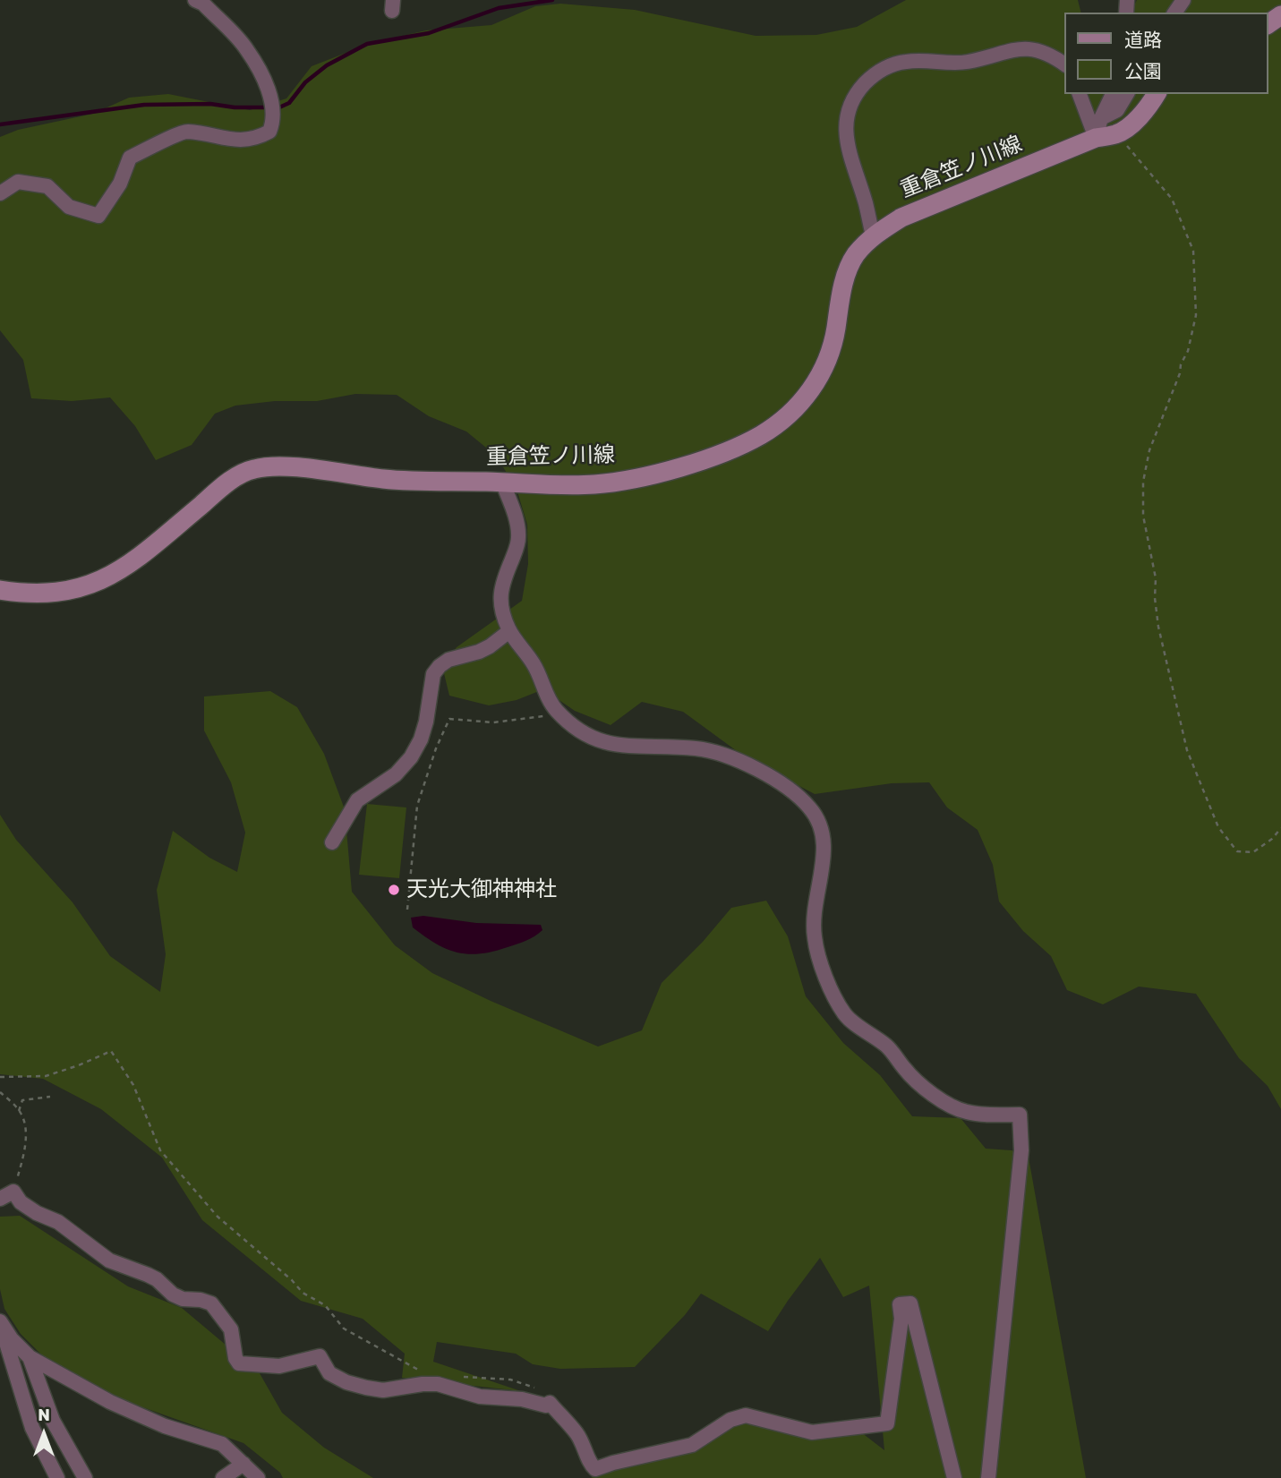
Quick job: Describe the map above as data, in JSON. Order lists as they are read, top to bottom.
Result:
{
  "streets": {
    "main road": ["重倉笠ノ川線"]
  },
  "places": ["天光大御神神社"],
  "legend": ["道路", "公園"],
  "north": "top"
}
